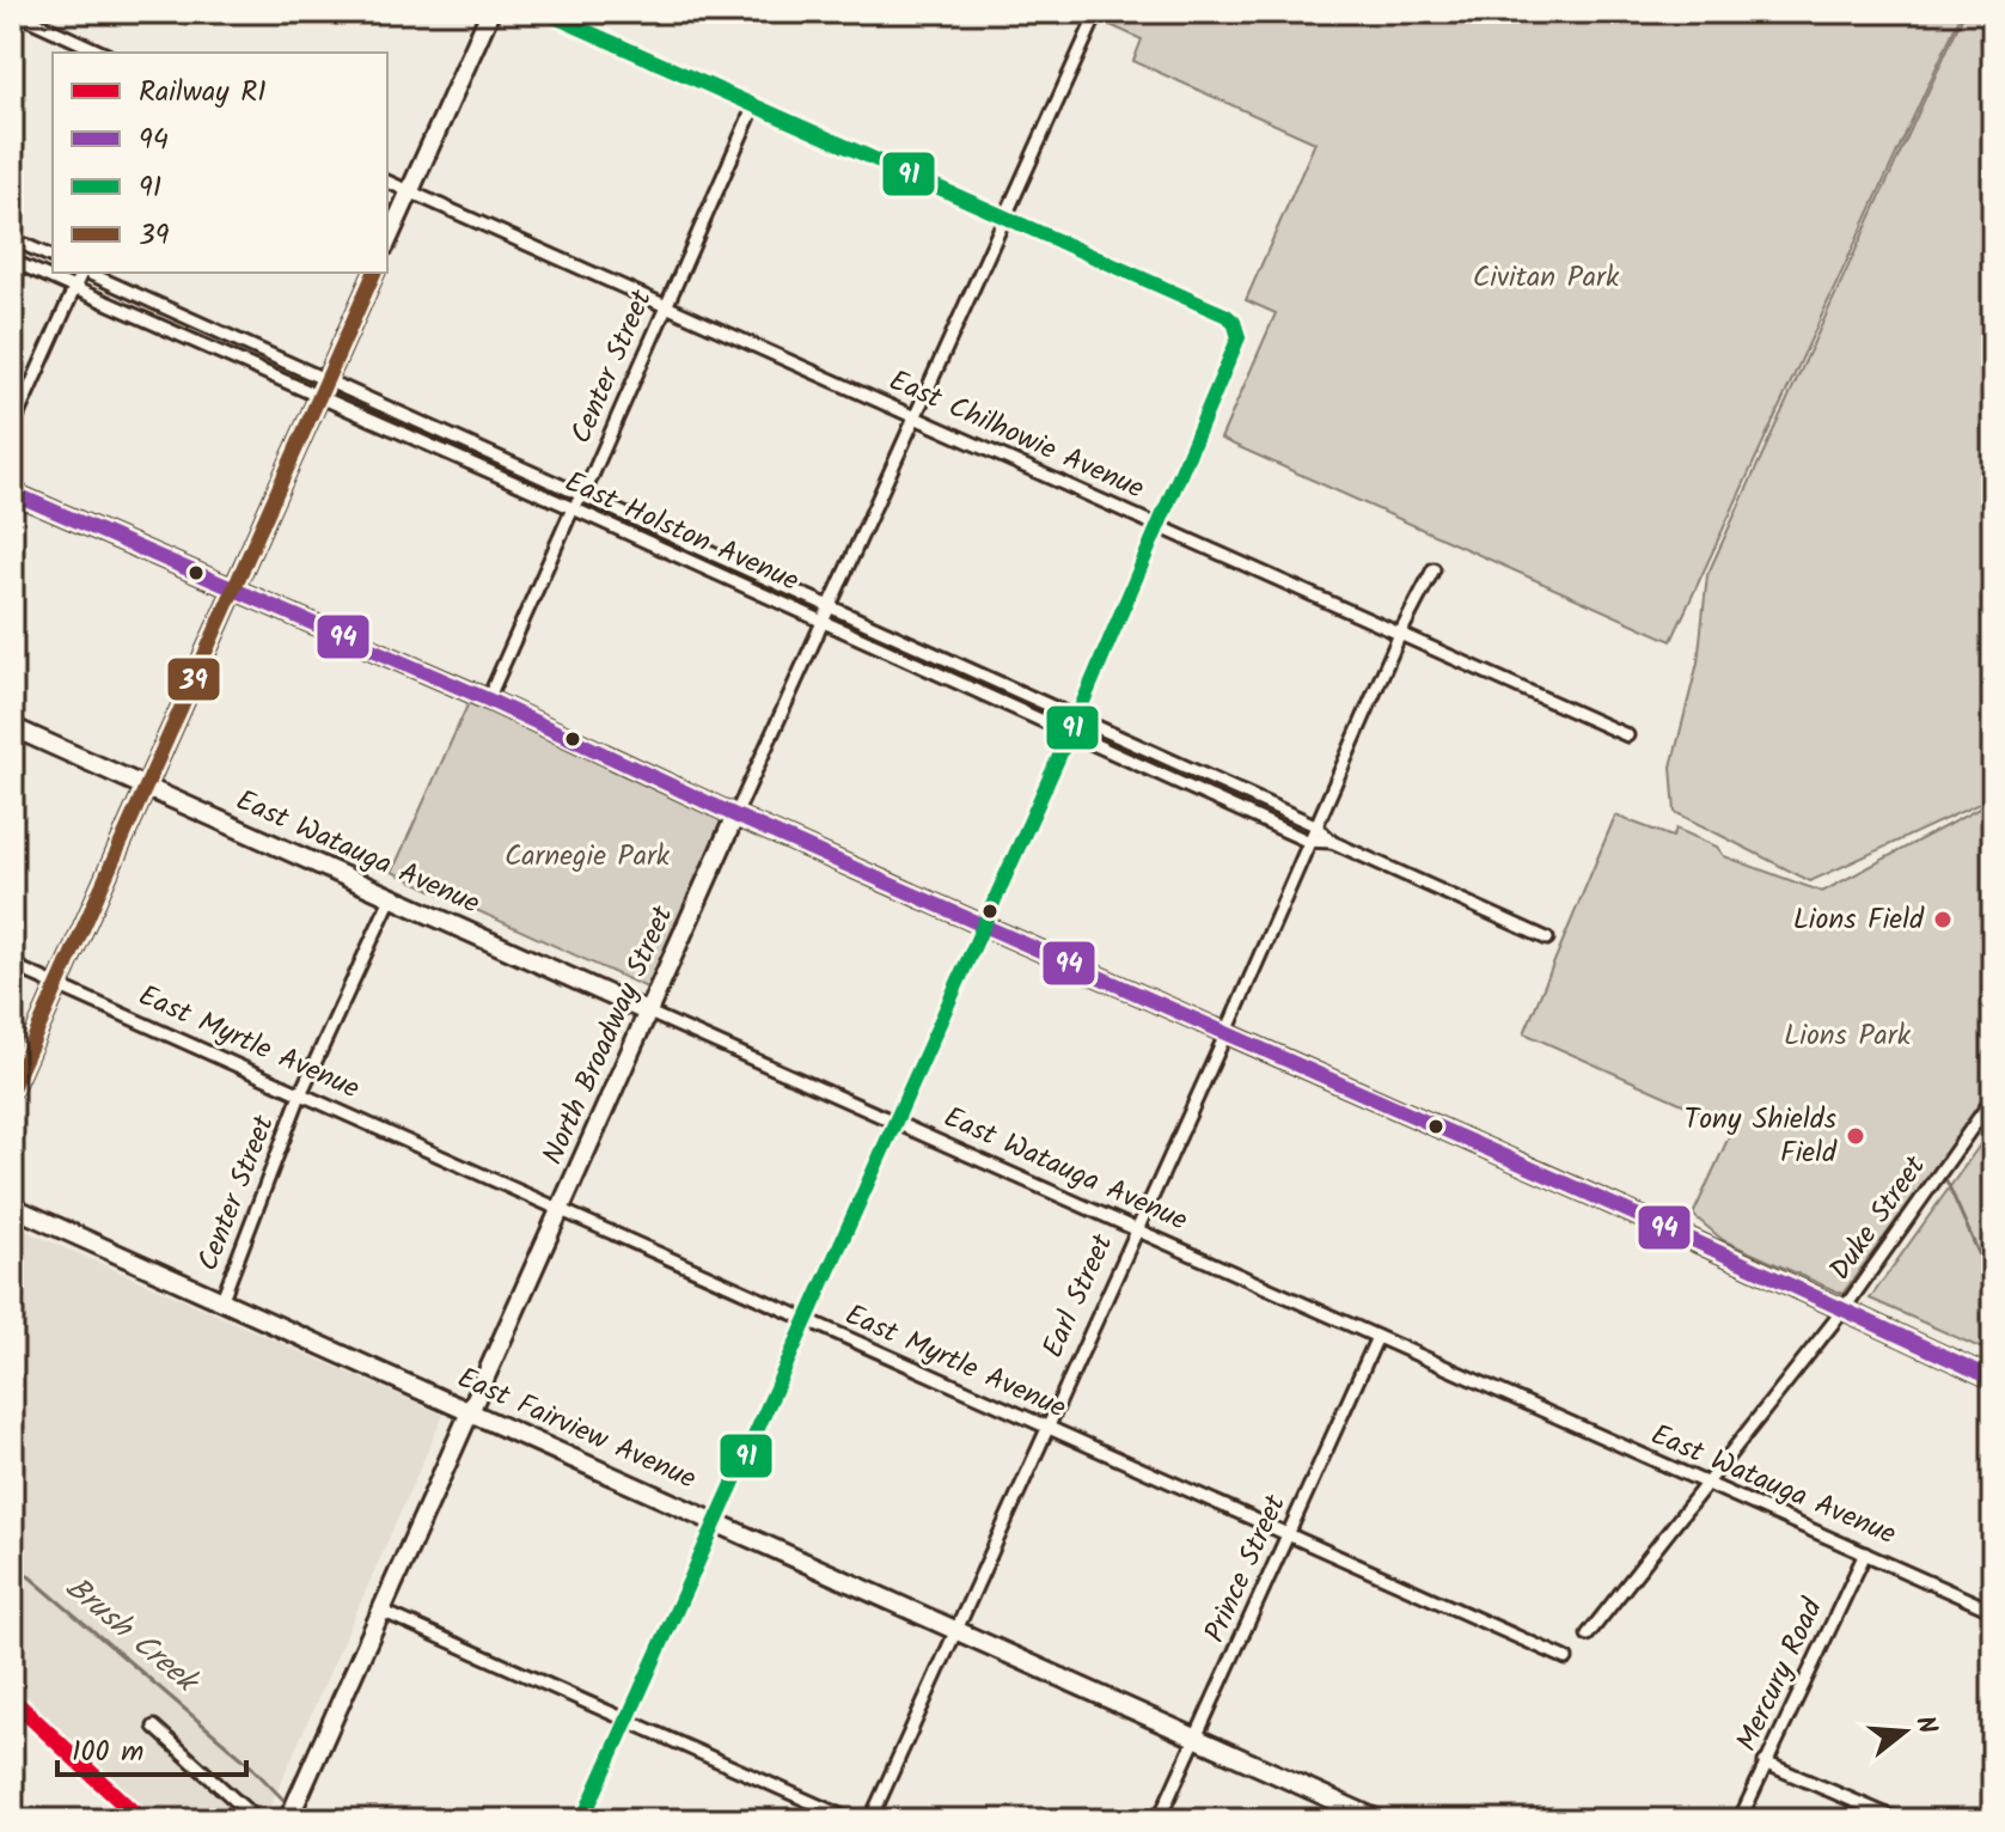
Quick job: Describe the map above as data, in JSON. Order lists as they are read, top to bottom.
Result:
{
  "streets": {
    "main road": ["East Watauga Avenue", "North Broadway Street", "East Fairview Avenue"],
    "street": [
      "Center Street",
      "East Chilhowie Avenue",
      "East Holston Avenue",
      "East Myrtle Avenue",
      "Duke Street",
      "Earl Street",
      "Prince Street",
      "Mercury Road"
    ]
  },
  "crossings": [
    ["Center Street", "East Chilhowie Avenue"],
    ["Center Street", "East Holston Avenue"],
    ["Center Street", "East Watauga Avenue"],
    ["Center Street", "East Myrtle Avenue"],
    ["Center Street", "East Fairview Avenue"],
    ["East Chilhowie Avenue", "North Broadway Street"],
    ["East Chilhowie Avenue", "Earl Street"],
    ["East Holston Avenue", "North Broadway Street"],
    ["East Holston Avenue", "Earl Street"],
    ["East Watauga Avenue", "North Broadway Street"],
    ["East Watauga Avenue", "Duke Street"],
    ["East Watauga Avenue", "Earl Street"],
    ["East Watauga Avenue", "Prince Street"],
    ["East Watauga Avenue", "Mercury Road"],
    ["North Broadway Street", "East Myrtle Avenue"],
    ["North Broadway Street", "East Fairview Avenue"],
    ["East Myrtle Avenue", "Earl Street"],
    ["East Myrtle Avenue", "Prince Street"],
    ["Earl Street", "East Fairview Avenue"],
    ["East Fairview Avenue", "Prince Street"]
  ],
  "water": ["Brush Creek"],
  "parks": ["Civitan Park", "Carnegie Park", "Lions Park"],
  "places": ["Lions Field", "Tony Shields Field"],
  "lines": [
    "transit line 91",
    "transit line 39",
    "transit line 94",
    "rail line R1"
  ],
  "legend": [
    "Railway R1",
    "94",
    "91",
    "39"
  ],
  "scale_bar": "100 m",
  "north": "right"
}
